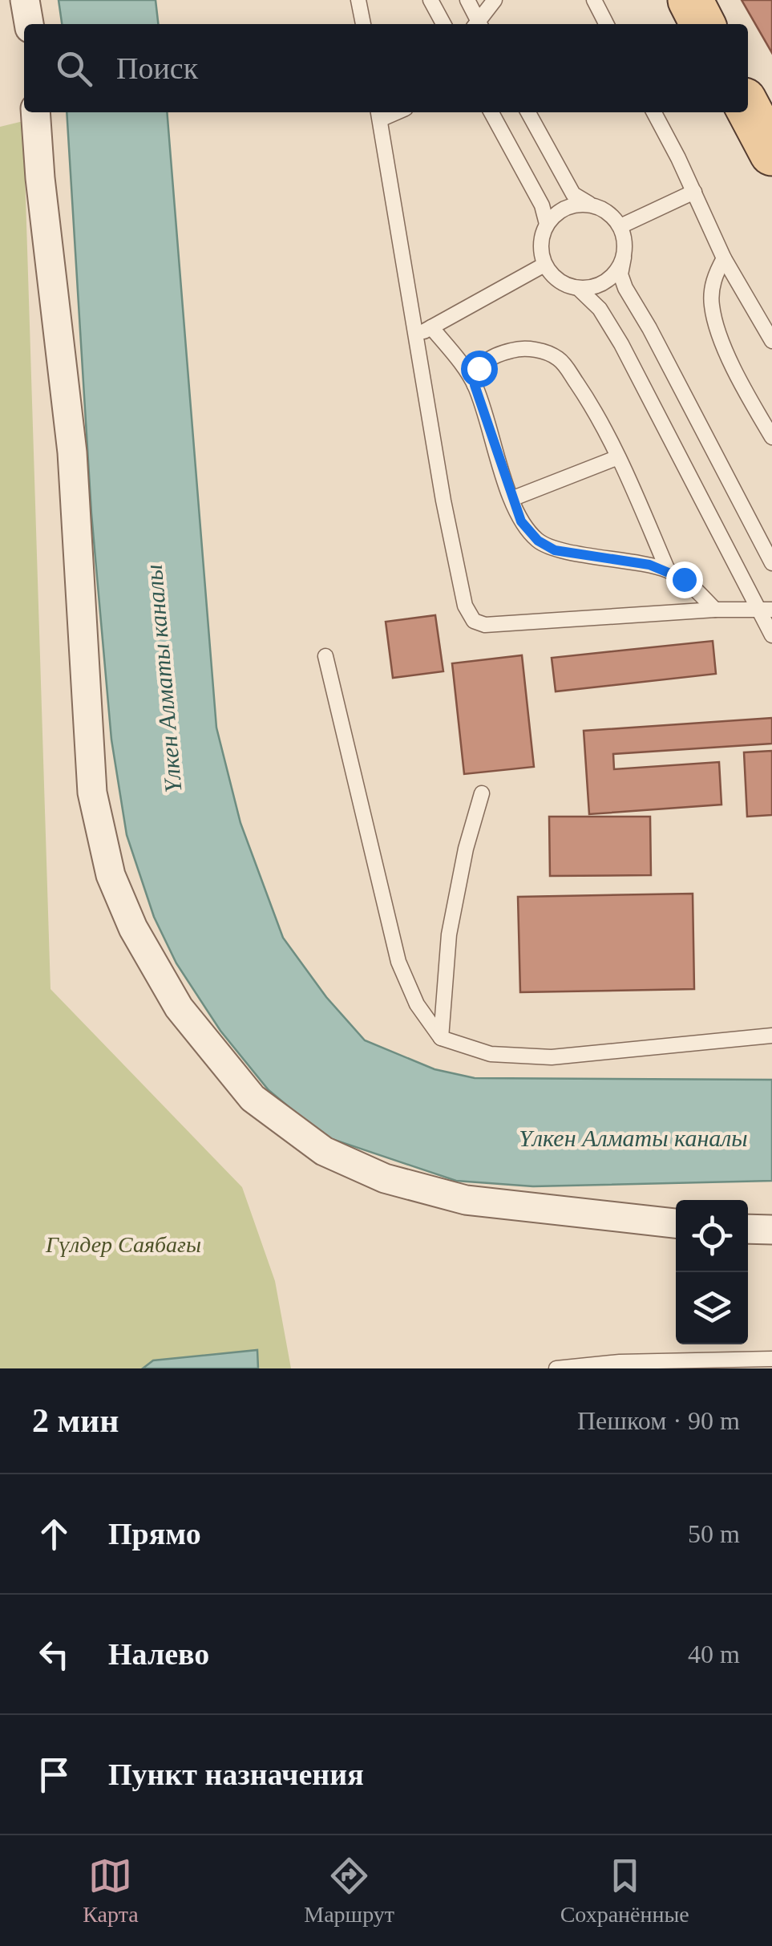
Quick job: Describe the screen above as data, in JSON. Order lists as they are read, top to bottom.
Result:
{
  "water": ["Үлкен Алматы каналы"],
  "parks": ["Гүлдер Саябағы"],
  "page": {
    "search": "Поиск",
    "heading": ["2 мин", "Пешком · 90 m"],
    "list": [
      ["Прямо", "50 m"],
      ["Налево", "40 m"],
      "Пункт назначения"
    ],
    "nav": ["Карта", "Маршрут", "Сохранённые"]
  }
}
